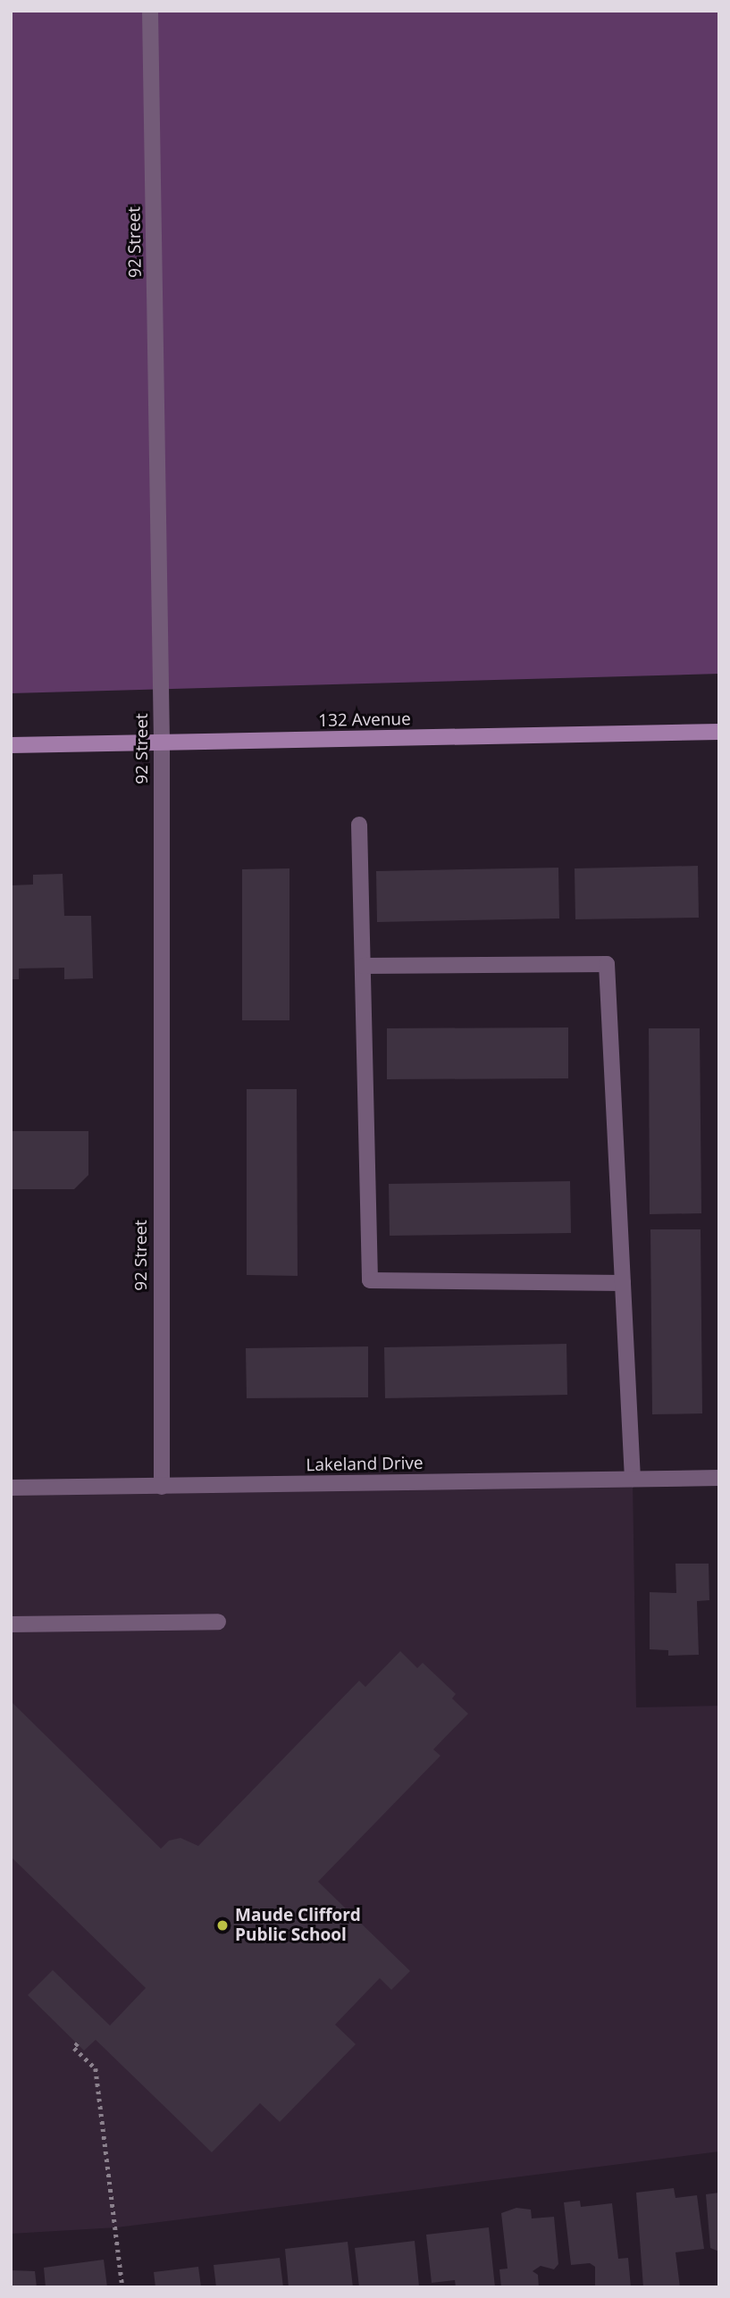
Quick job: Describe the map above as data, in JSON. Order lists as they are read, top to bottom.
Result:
{
  "streets": {
    "main road": ["132 Avenue"],
    "street": ["92 Street", "Lakeland Drive"]
  },
  "crossings": [
    ["92 Street", "132 Avenue"],
    ["92 Street", "Lakeland Drive"]
  ],
  "places": ["Maude Clifford Public School"]
}
